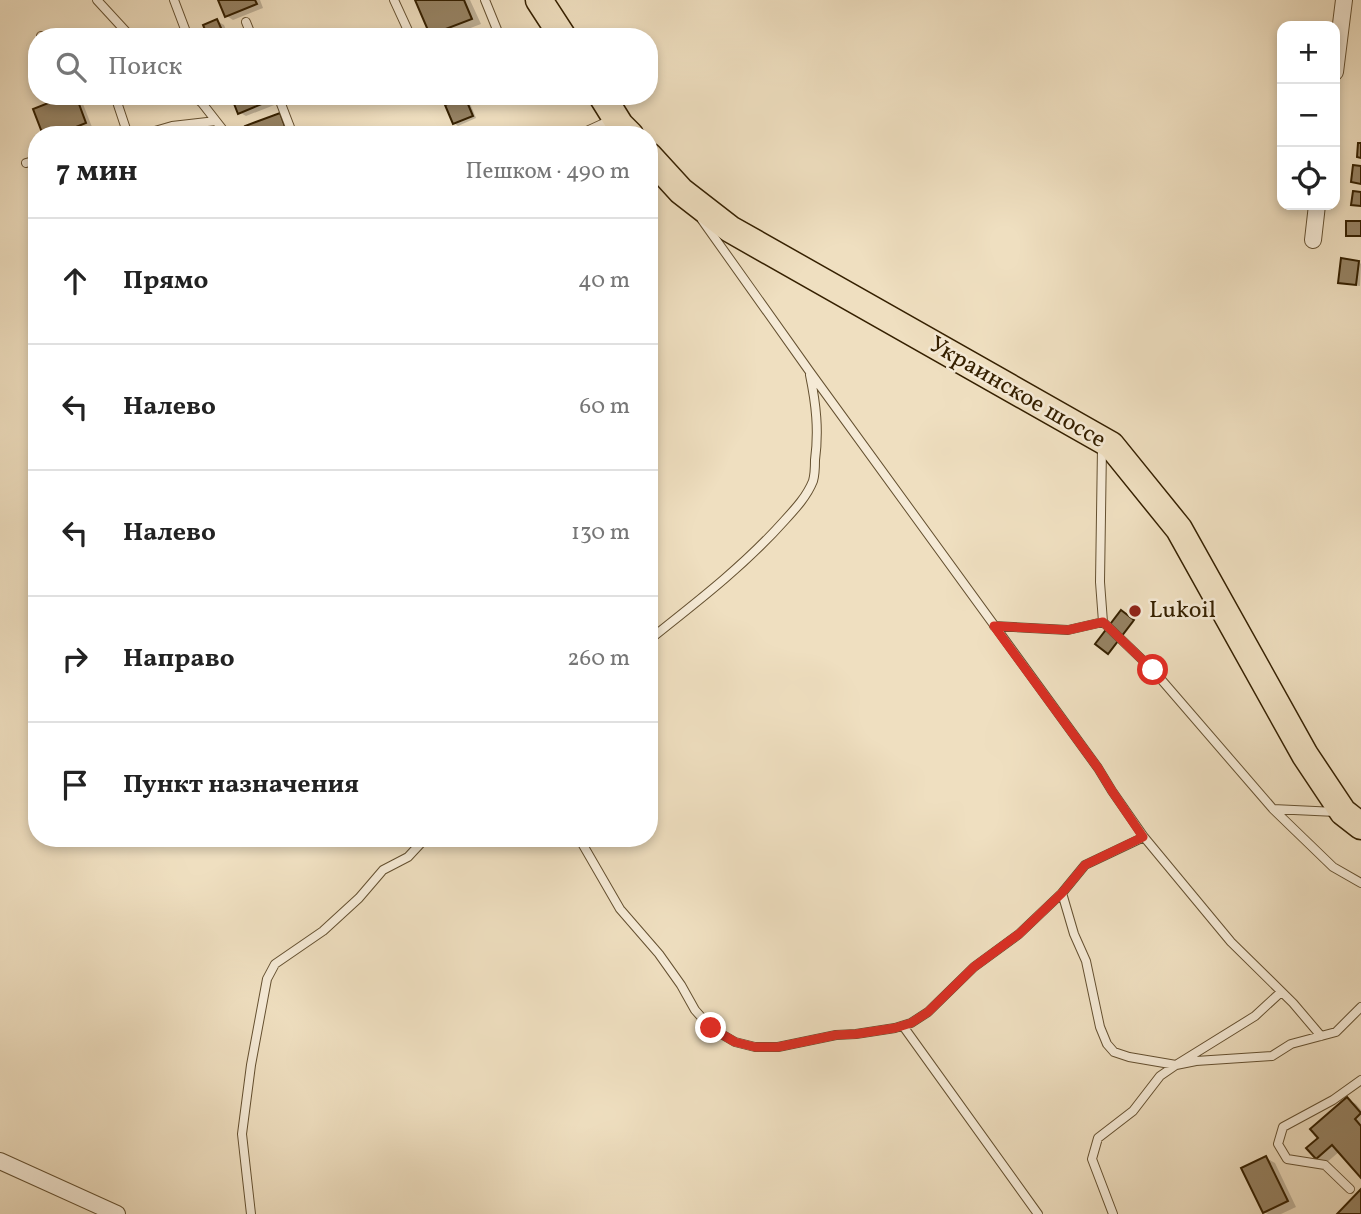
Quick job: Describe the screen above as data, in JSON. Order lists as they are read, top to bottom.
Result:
{
  "streets": {
    "highway": ["Украинское шоссе"]
  },
  "places": ["Lukoil"],
  "page": {
    "map_buttons": ["+", "−"],
    "search": "Поиск",
    "heading": ["7 мин", "Пешком · 490 m"],
    "list": [
      ["Прямо", "40 m"],
      ["Налево", "60 m"],
      ["Налево", "130 m"],
      ["Направо", "260 m"],
      "Пункт назначения"
    ]
  }
}
